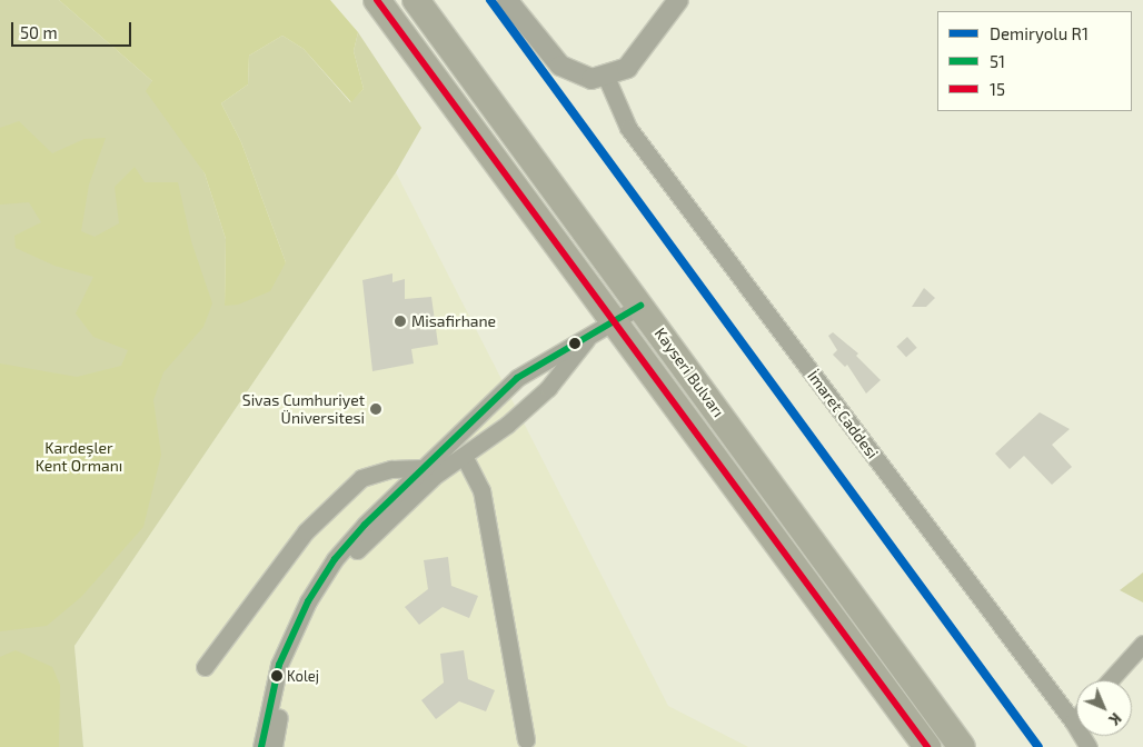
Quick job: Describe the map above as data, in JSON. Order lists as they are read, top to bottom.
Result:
{
  "streets": {
    "highway": ["Kayseri Bulvarı"],
    "street": ["İmaret Caddesi"]
  },
  "parks": ["Kardeşler Kent Ormanı"],
  "places": ["Misafirhane", "Sivas Cumhuriyet Üniversitesi", "Kolej"],
  "lines": ["rail line R1", "transit line 15", "transit line 51"],
  "legend": ["Demiryolu R1", "51", "15"],
  "scale_bar": "50 m",
  "north": "bottom right"
}
